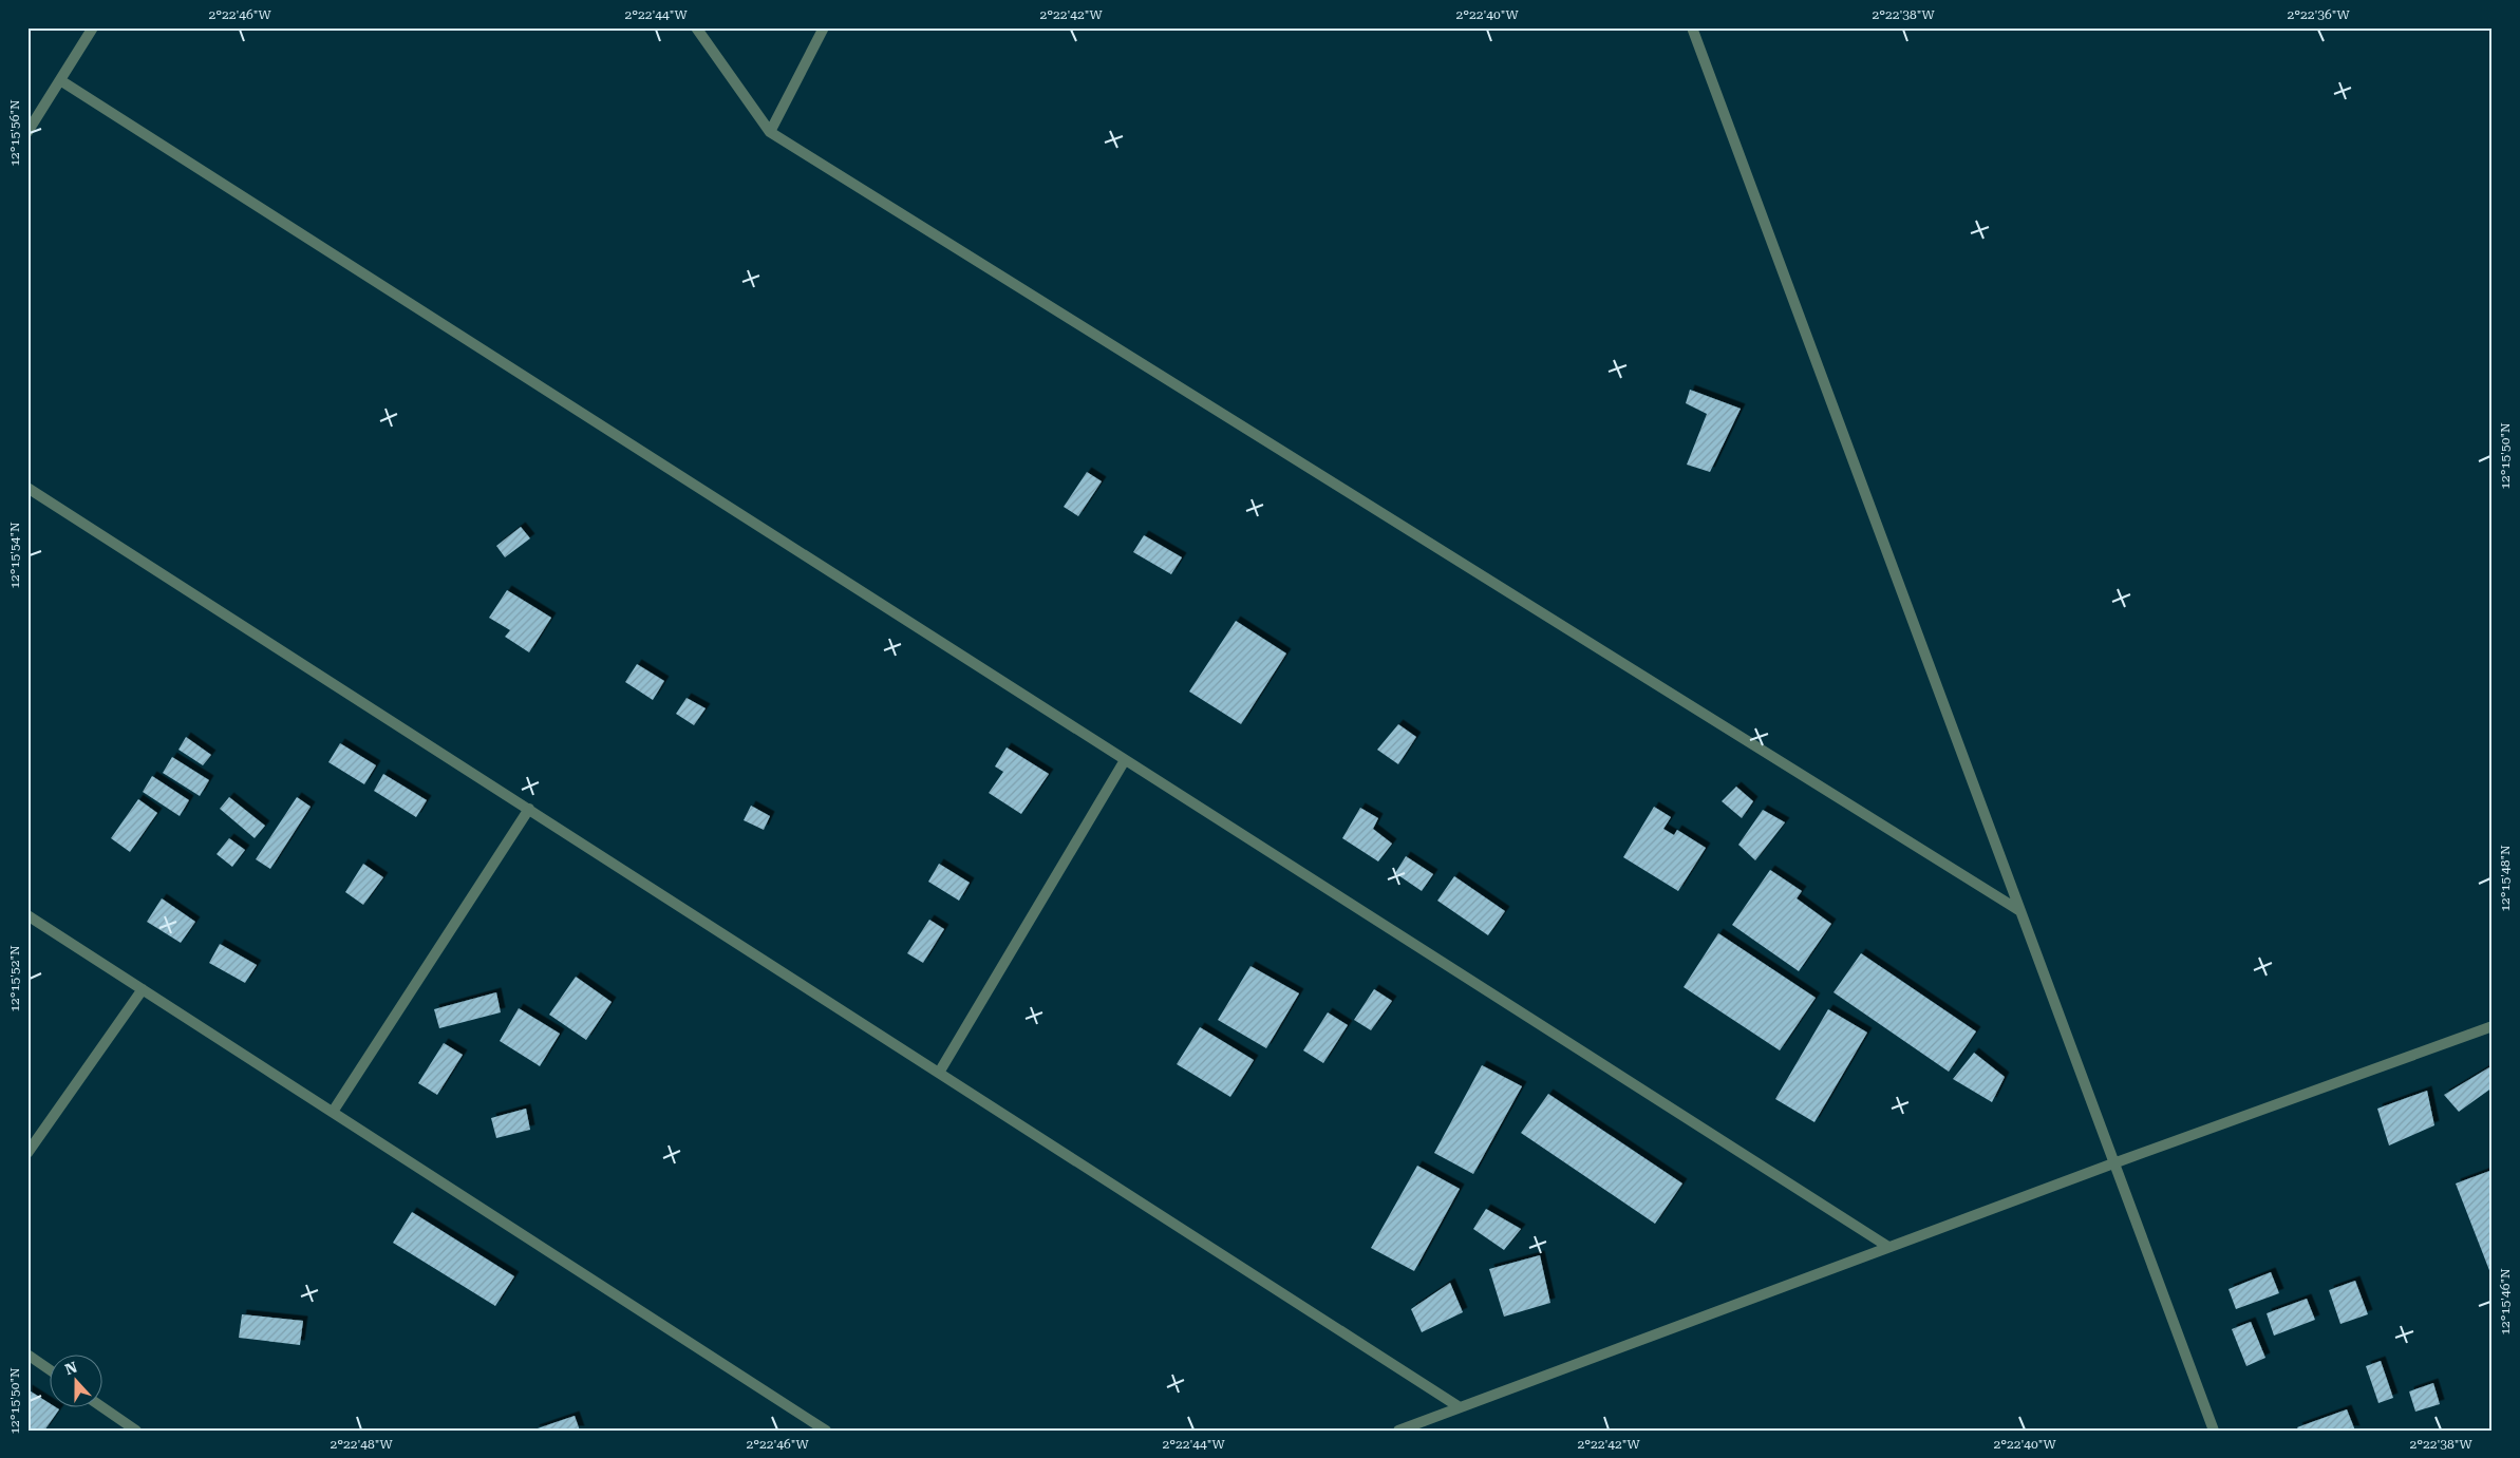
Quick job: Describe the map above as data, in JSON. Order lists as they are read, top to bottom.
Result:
{
  "north": "top",
  "coordinates": [
    "2°22'46\"W",
    "2°22'44\"W",
    "2°22'42\"W",
    "2°22'40\"W",
    "2°22'38\"W",
    "2°22'36\"W",
    "12°15'56\"N",
    "12°15'50\"N",
    "12°15'54\"N",
    "12°15'48\"N",
    "12°15'52\"N",
    "12°15'46\"N",
    "2°22'48\"W"
  ]
}
